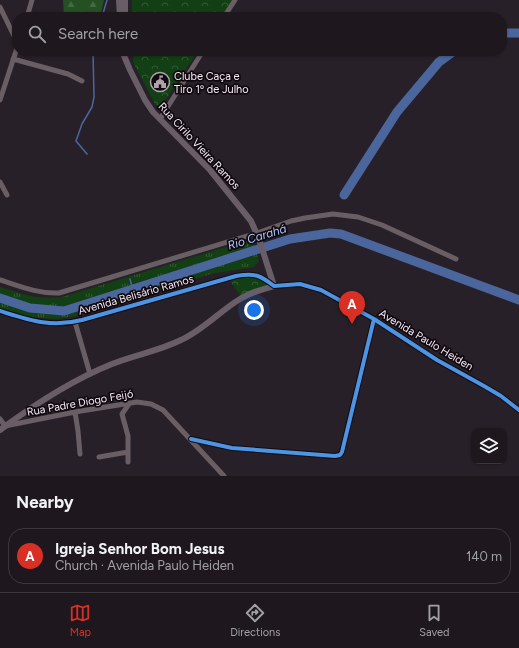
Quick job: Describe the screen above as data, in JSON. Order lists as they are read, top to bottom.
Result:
{
  "streets": {
    "main road": ["Rua Cirilo Vieira Ramos"],
    "street": ["Avenida Belisário Ramos", "Avenida Paulo Heiden", "Rua Padre Diogo Feijó"]
  },
  "crossings": [
    ["Rua Cirilo Vieira Ramos", "Avenida Belisário Ramos"],
    ["Rua Cirilo Vieira Ramos", "Avenida Paulo Heiden"],
    ["Avenida Belisário Ramos", "Avenida Paulo Heiden"]
  ],
  "water": ["Rio Carahá"],
  "places": {
    "public building": ["Clube Caça e Tiro 1º de Julho"]
  },
  "page": {
    "search": "Search here",
    "pins": "A",
    "heading": "Nearby",
    "list": [
      {
        "mark": "A",
        "name": "Igreja Senhor Bom Jesus",
        "note": "Church · Avenida Paulo Heiden",
        "value": "140 m"
      }
    ],
    "nav": ["Map", "Directions", "Saved"]
  }
}
